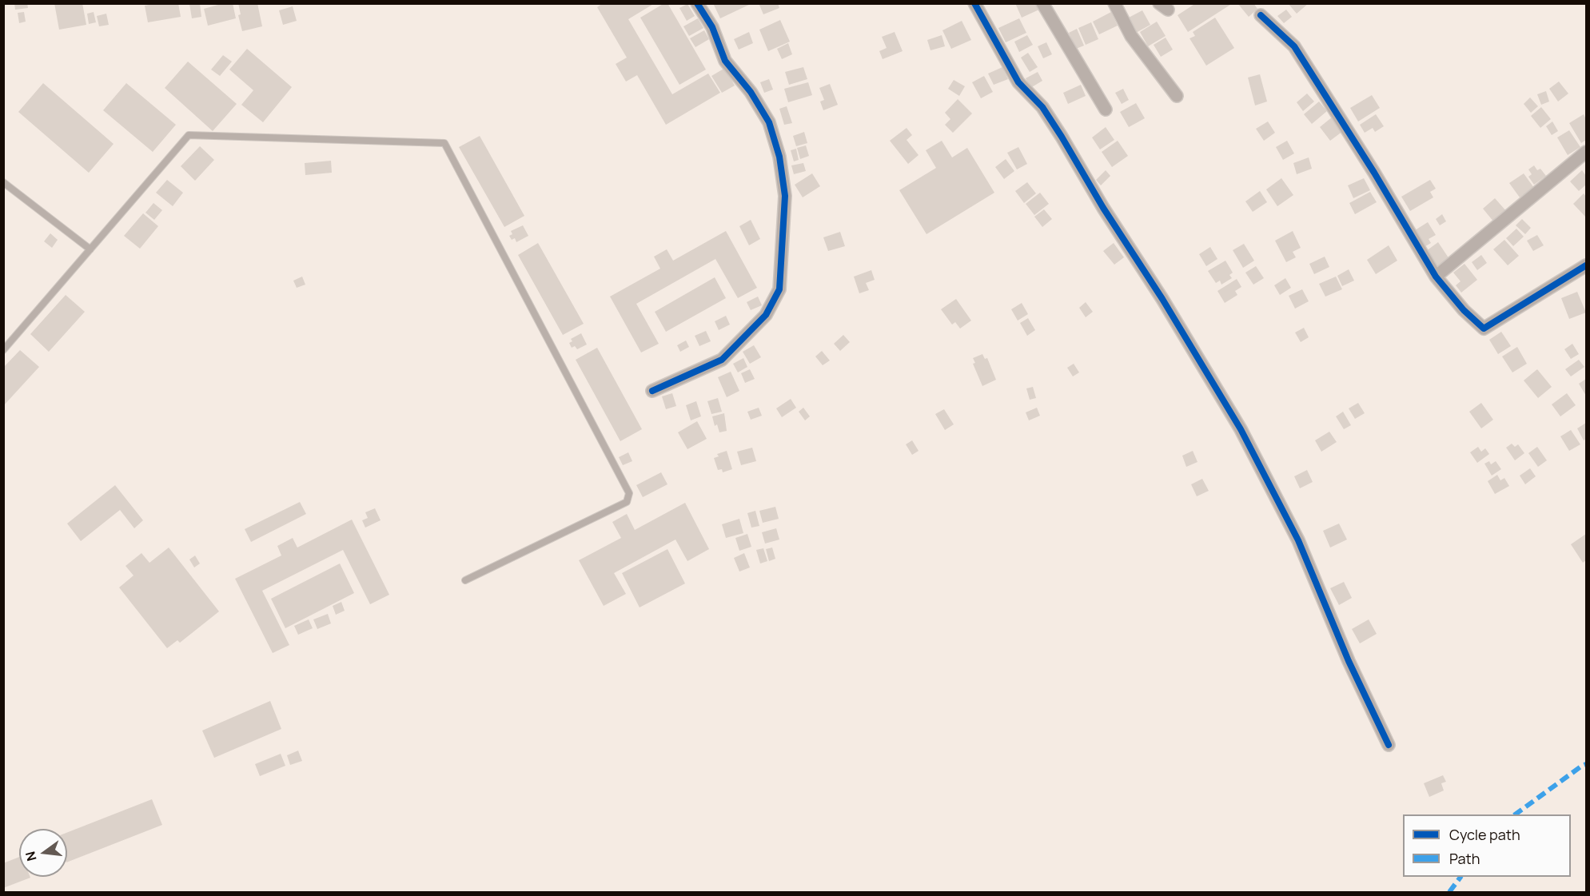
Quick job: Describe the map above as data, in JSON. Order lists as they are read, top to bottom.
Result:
{
  "legend": ["Cycle path", "Path"],
  "north": "left"
}
